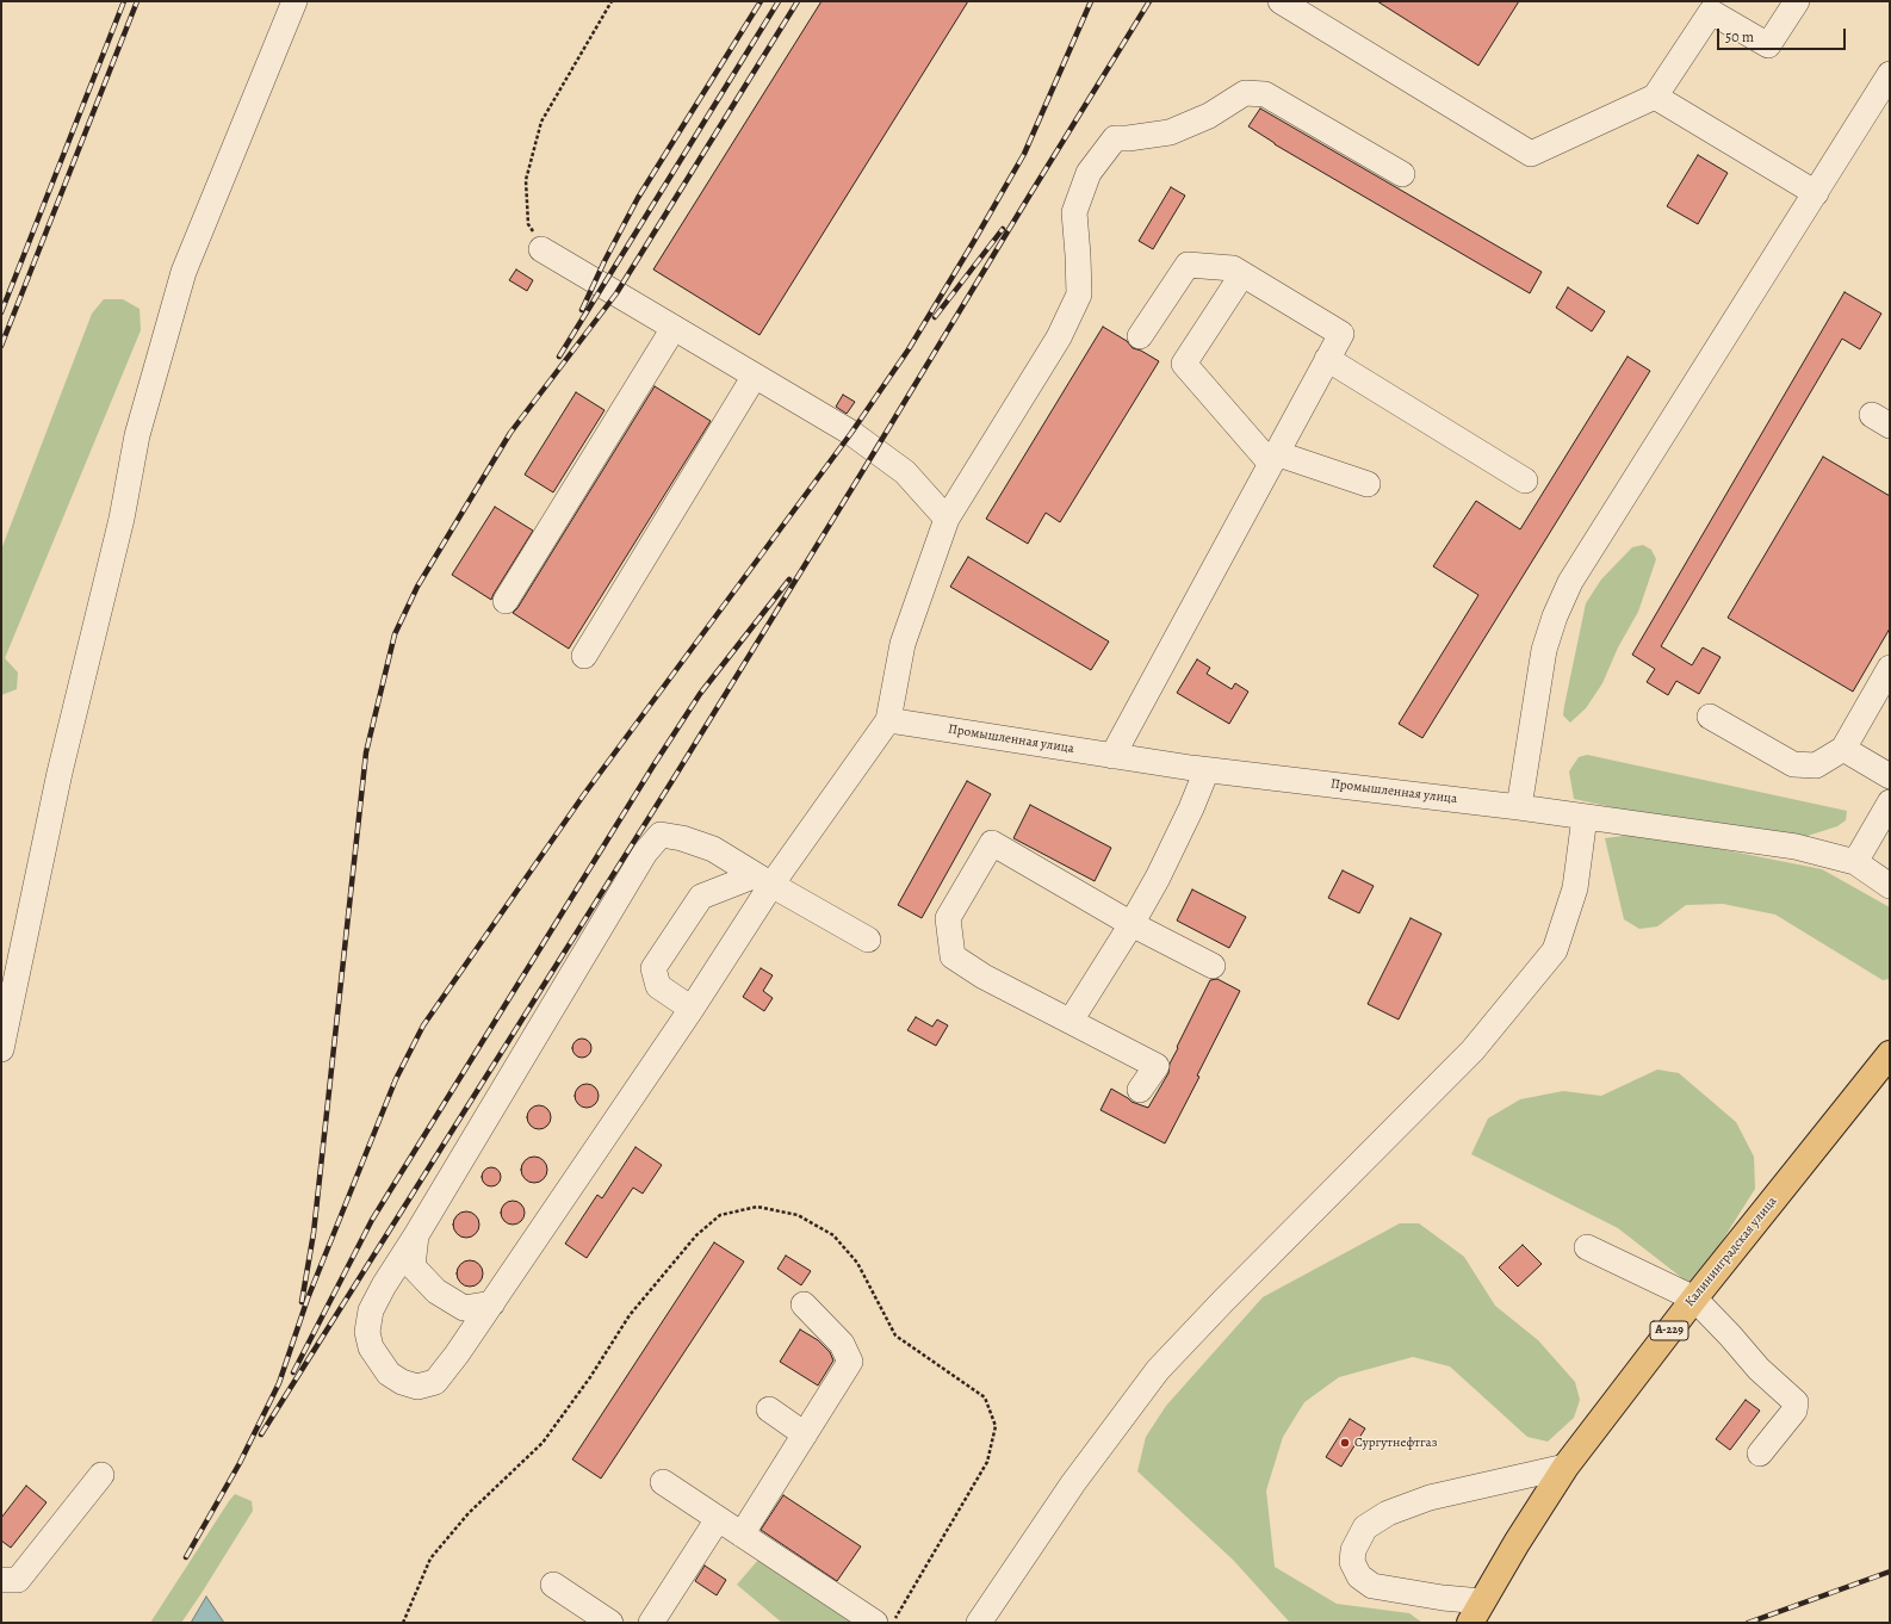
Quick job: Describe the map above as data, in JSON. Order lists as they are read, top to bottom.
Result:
{
  "streets": {
    "highway": ["Калининградская улица", "А-229"],
    "street": ["Промышленная улица"]
  },
  "places": ["Сургутнефтгаз"],
  "scale_bar": "50 m"
}
